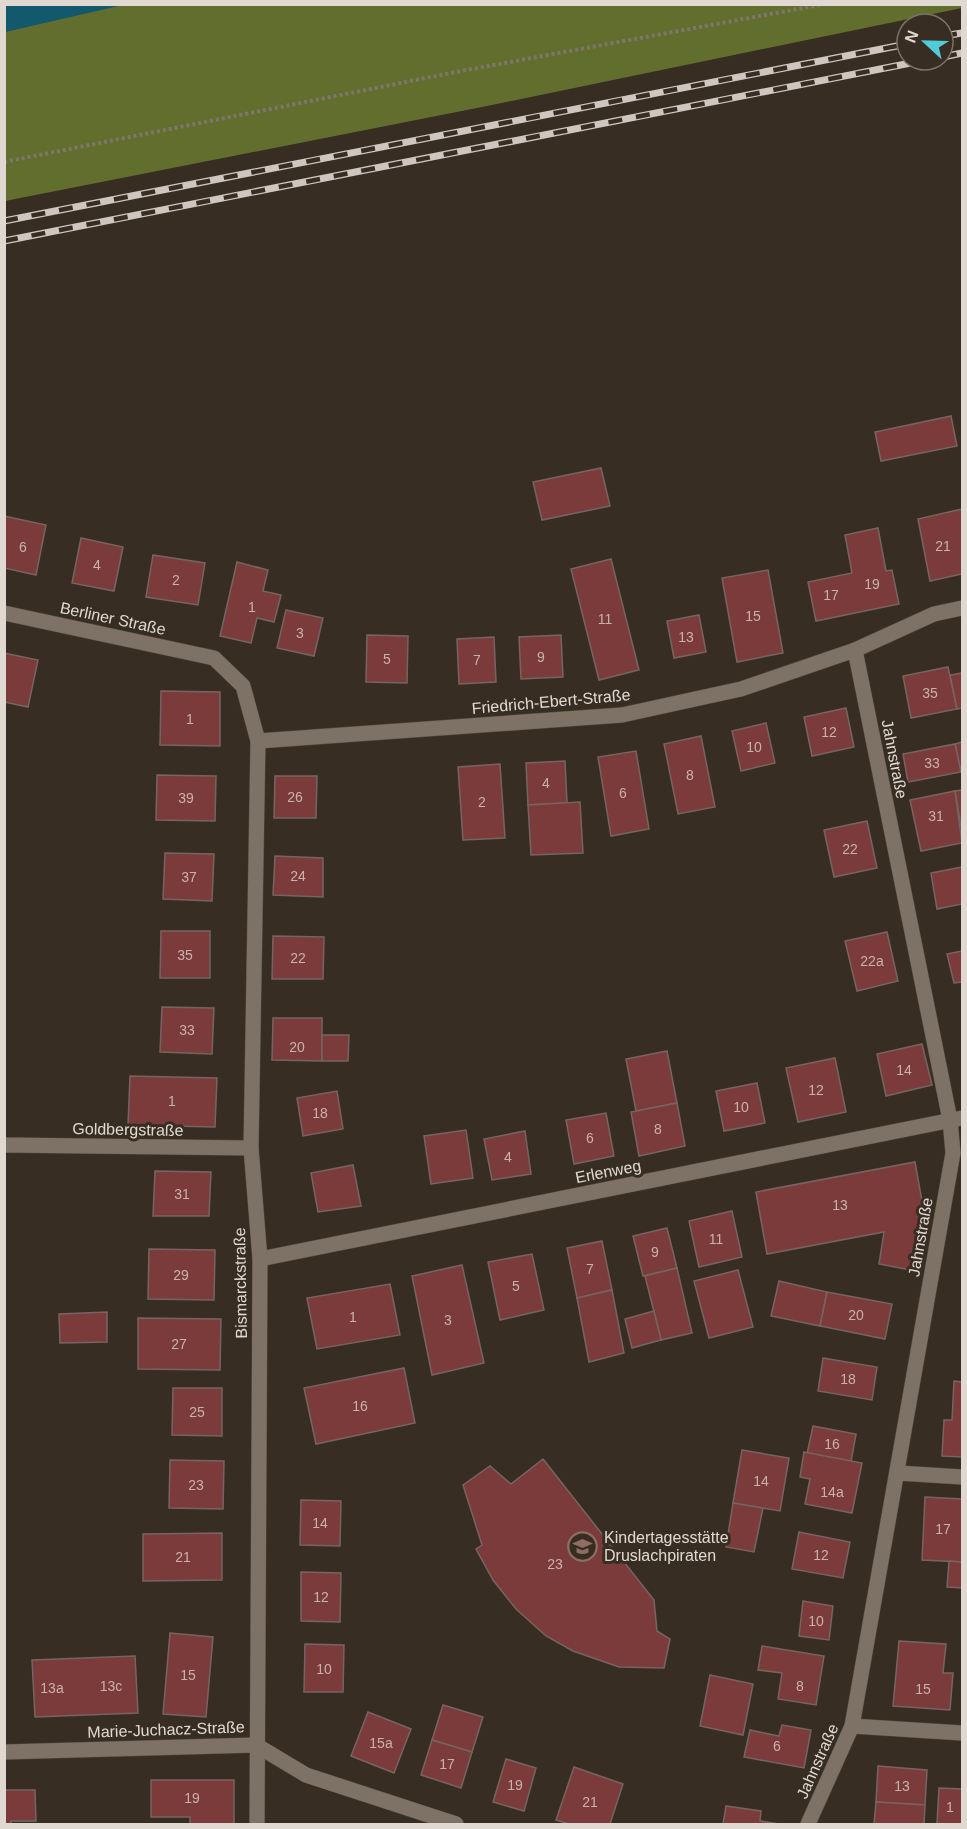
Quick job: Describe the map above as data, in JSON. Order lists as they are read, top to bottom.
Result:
{
  "streets": {
    "street": [
      "Berliner Straße",
      "Friedrich-Ebert-Straße",
      "Jahnstraße",
      "Goldbergstraße",
      "Erlenweg",
      "Bismarckstraße",
      "Marie-Juchacz-Straße"
    ]
  },
  "crossings": [
    ["Berliner Straße", "Friedrich-Ebert-Straße"],
    ["Berliner Straße", "Bismarckstraße"],
    ["Friedrich-Ebert-Straße", "Jahnstraße"],
    ["Friedrich-Ebert-Straße", "Bismarckstraße"],
    ["Jahnstraße", "Erlenweg"],
    ["Goldbergstraße", "Bismarckstraße"],
    ["Erlenweg", "Bismarckstraße"],
    ["Bismarckstraße", "Marie-Juchacz-Straße"]
  ],
  "places": {
    "school or university": ["Kindertagesstätte Druslachpiraten"]
  },
  "house_numbers": [
    "21",
    "6",
    "4",
    "2",
    "19",
    "17",
    "1",
    "15",
    "11",
    "3",
    "13",
    "9",
    "5",
    "7",
    "35",
    "1",
    "12",
    "10",
    "33",
    "8",
    "4",
    "6",
    "26",
    "39",
    "2",
    "31",
    "22",
    "24",
    "37",
    "35",
    "22",
    "22a",
    "33",
    "20",
    "14",
    "12",
    "1",
    "10",
    "18",
    "8",
    "6",
    "4",
    "31",
    "13",
    "11",
    "9",
    "7",
    "29",
    "5",
    "20",
    "1",
    "3",
    "27",
    "18",
    "16",
    "25",
    "16",
    "14",
    "23",
    "14a",
    "14",
    "17",
    "12",
    "21",
    "23",
    "12",
    "10",
    "10",
    "15",
    "13c",
    "8",
    "13a",
    "15",
    "15a",
    "6",
    "17",
    "19",
    "13",
    "19",
    "21",
    "1"
  ],
  "north": "left"
}
